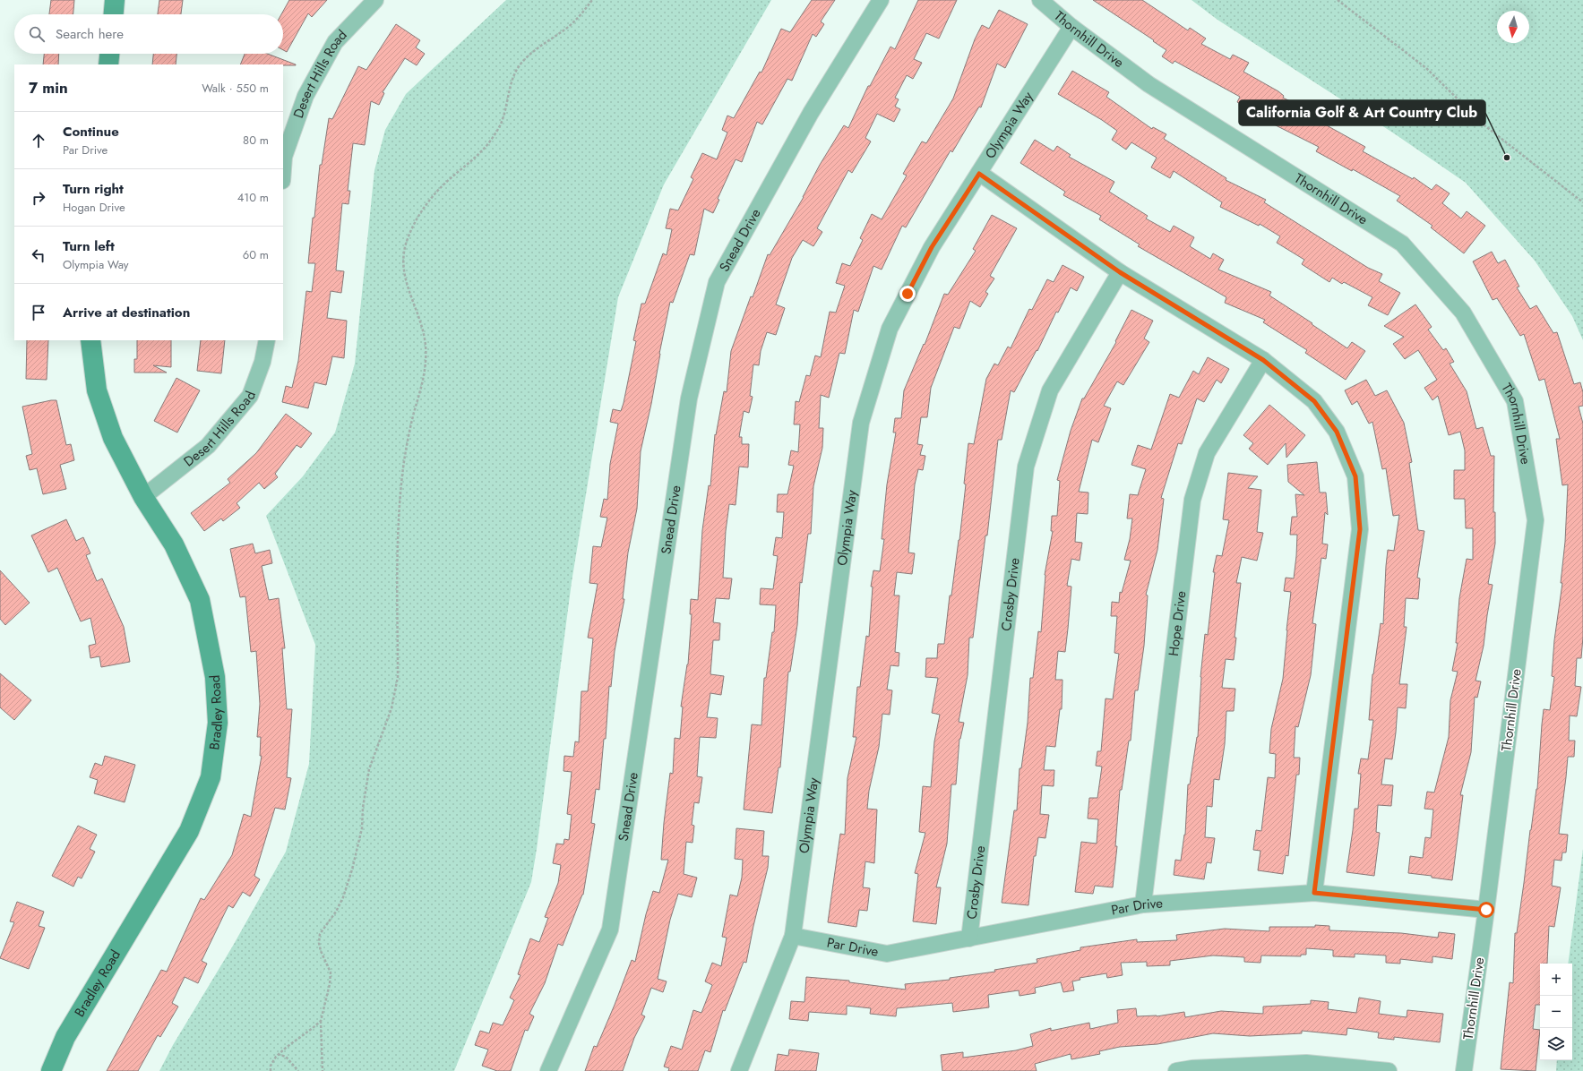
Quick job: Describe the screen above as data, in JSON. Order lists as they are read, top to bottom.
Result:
{
  "streets": {
    "street": [
      "Thornhill Drive",
      "Desert Hills Road",
      "Olympia Way",
      "Snead Drive",
      "Crosby Drive",
      "Hope Drive",
      "Bradley Road",
      "Par Drive"
    ]
  },
  "crossings": [
    ["Thornhill Drive", "Olympia Way"],
    ["Thornhill Drive", "Par Drive"],
    ["Desert Hills Road", "Bradley Road"],
    ["Olympia Way", "Par Drive"],
    ["Crosby Drive", "Par Drive"],
    ["Hope Drive", "Par Drive"]
  ],
  "places": ["California Golf & Art Country Club"],
  "north": "bottom",
  "page": {
    "search": "Search here",
    "heading": ["7 min", "Walk · 550 m"],
    "list": [
      ["Continue", "Par Drive", "80 m"],
      ["Turn right", "Hogan Drive", "410 m"],
      ["Turn left", "Olympia Way", "60 m"],
      "Arrive at destination"
    ],
    "map_buttons": ["+", "−"]
  }
}
